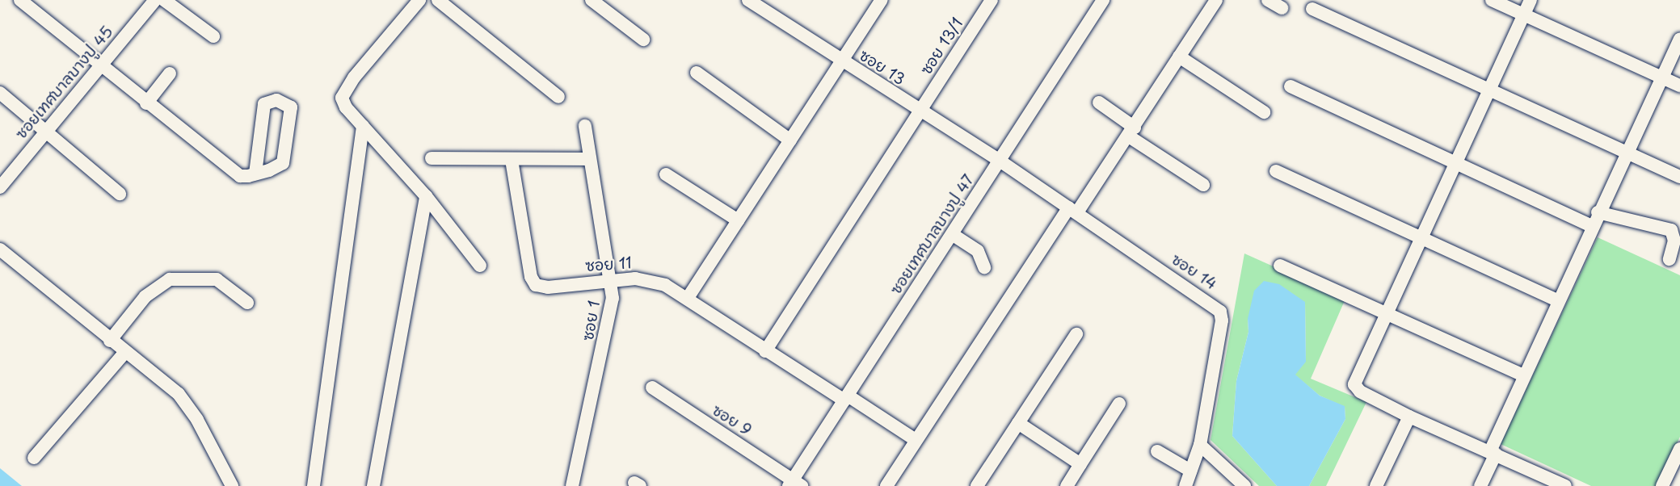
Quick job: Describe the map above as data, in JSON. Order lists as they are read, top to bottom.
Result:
{
  "streets": {
    "street": [
      "ซอย 13/1",
      "ซอย 13",
      "ซอยเทศบาลบางปู 45",
      "ซอยเทศบาลบางปู 47",
      "ซอย 11",
      "ซอย 14",
      "ซอย 1",
      "ซอย 9"
    ]
  },
  "crossings": [
    ["ซอย 13/1", "ซอย 13"],
    ["ซอย 13/1", "ซอย 11"],
    ["ซอย 13", "ซอยเทศบาลบางปู 47"],
    ["ซอย 13", "ซอย 14"],
    ["ซอยเทศบาลบางปู 47", "ซอย 11"],
    ["ซอยเทศบาลบางปู 47", "ซอย 14"],
    ["ซอยเทศบาลบางปู 47", "ซอย 9"],
    ["ซอย 11", "ซอย 1"]
  ]
}
